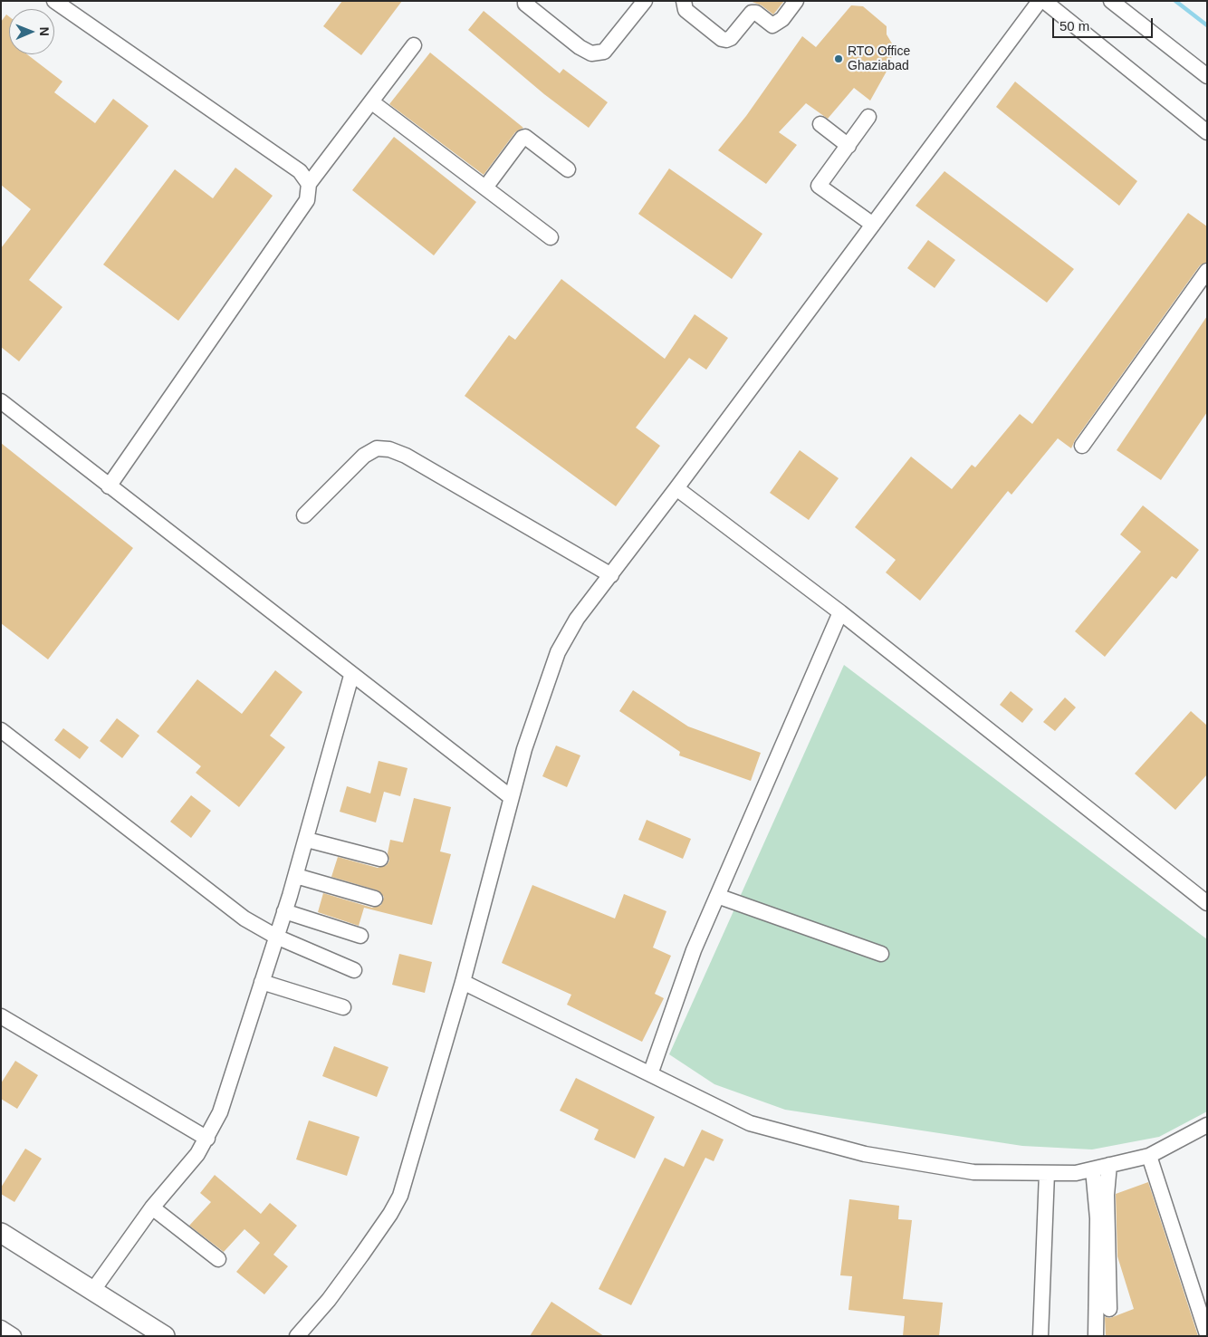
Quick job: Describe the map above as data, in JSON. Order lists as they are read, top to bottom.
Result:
{
  "places": ["RTO Office Ghaziabad"],
  "scale_bar": "50 m",
  "north": "right"
}
